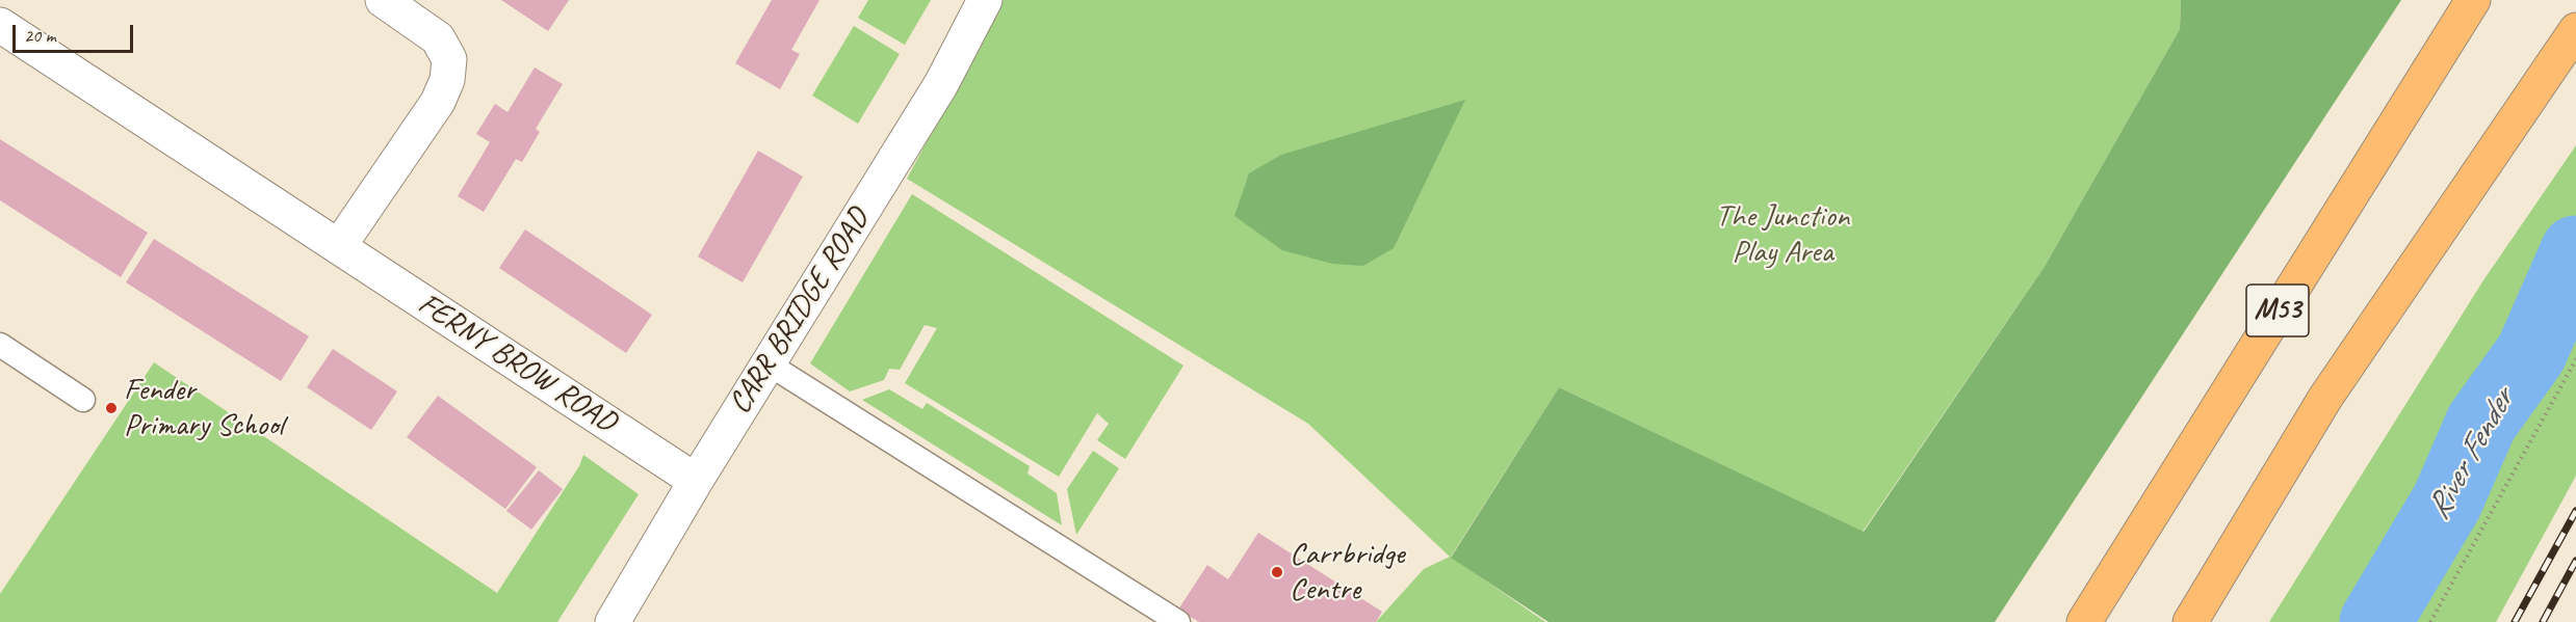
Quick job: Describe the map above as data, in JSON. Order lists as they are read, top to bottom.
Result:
{
  "streets": {
    "highway": ["M53"],
    "street": ["CARR BRIDGE ROAD", "FERNY BROW ROAD"]
  },
  "crossings": [
    ["CARR BRIDGE ROAD", "FERNY BROW ROAD"]
  ],
  "water": ["River Fender"],
  "parks": ["The Junction Play Area"],
  "places": ["Fender Primary School", "Carrbridge Centre"],
  "scale_bar": "20 m"
}
